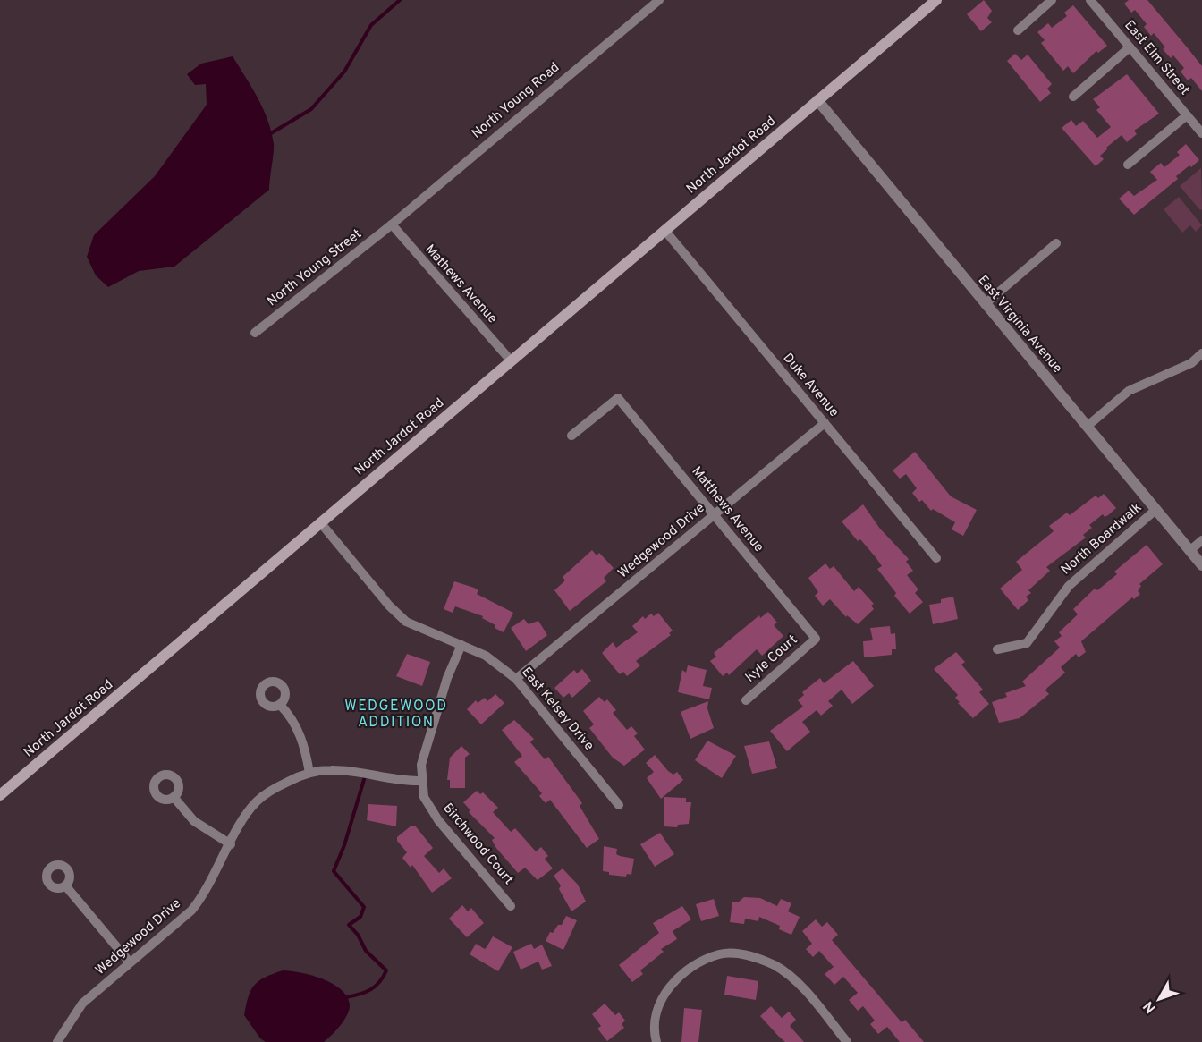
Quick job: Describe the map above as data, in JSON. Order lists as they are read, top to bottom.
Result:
{
  "streets": {
    "main road": ["North Jardot Road"],
    "street": [
      "East Elm Street",
      "North Young Road",
      "North Young Street",
      "Mathews Avenue",
      "East Virginia Avenue",
      "Duke Avenue",
      "Matthews Avenue",
      "North Boardwalk",
      "Wedgewood Drive",
      "Kyle Court",
      "East Kelsey Drive",
      "Birchwood Court"
    ]
  },
  "crossings": [
    ["North Young Road", "North Young Street"],
    ["North Young Road", "Mathews Avenue"],
    ["North Jardot Road", "Mathews Avenue"],
    ["North Jardot Road", "East Virginia Avenue"],
    ["North Jardot Road", "Duke Avenue"],
    ["North Jardot Road", "East Kelsey Drive"],
    ["North Young Street", "Mathews Avenue"],
    ["East Virginia Avenue", "North Boardwalk"],
    ["Duke Avenue", "Wedgewood Drive"],
    ["Matthews Avenue", "Wedgewood Drive"],
    ["Matthews Avenue", "Kyle Court"],
    ["Wedgewood Drive", "East Kelsey Drive"],
    ["Wedgewood Drive", "Birchwood Court"],
    ["East Kelsey Drive", "Birchwood Court"]
  ],
  "districts": ["WEDGEWOOD ADDITION"],
  "north": "bottom left"
}
